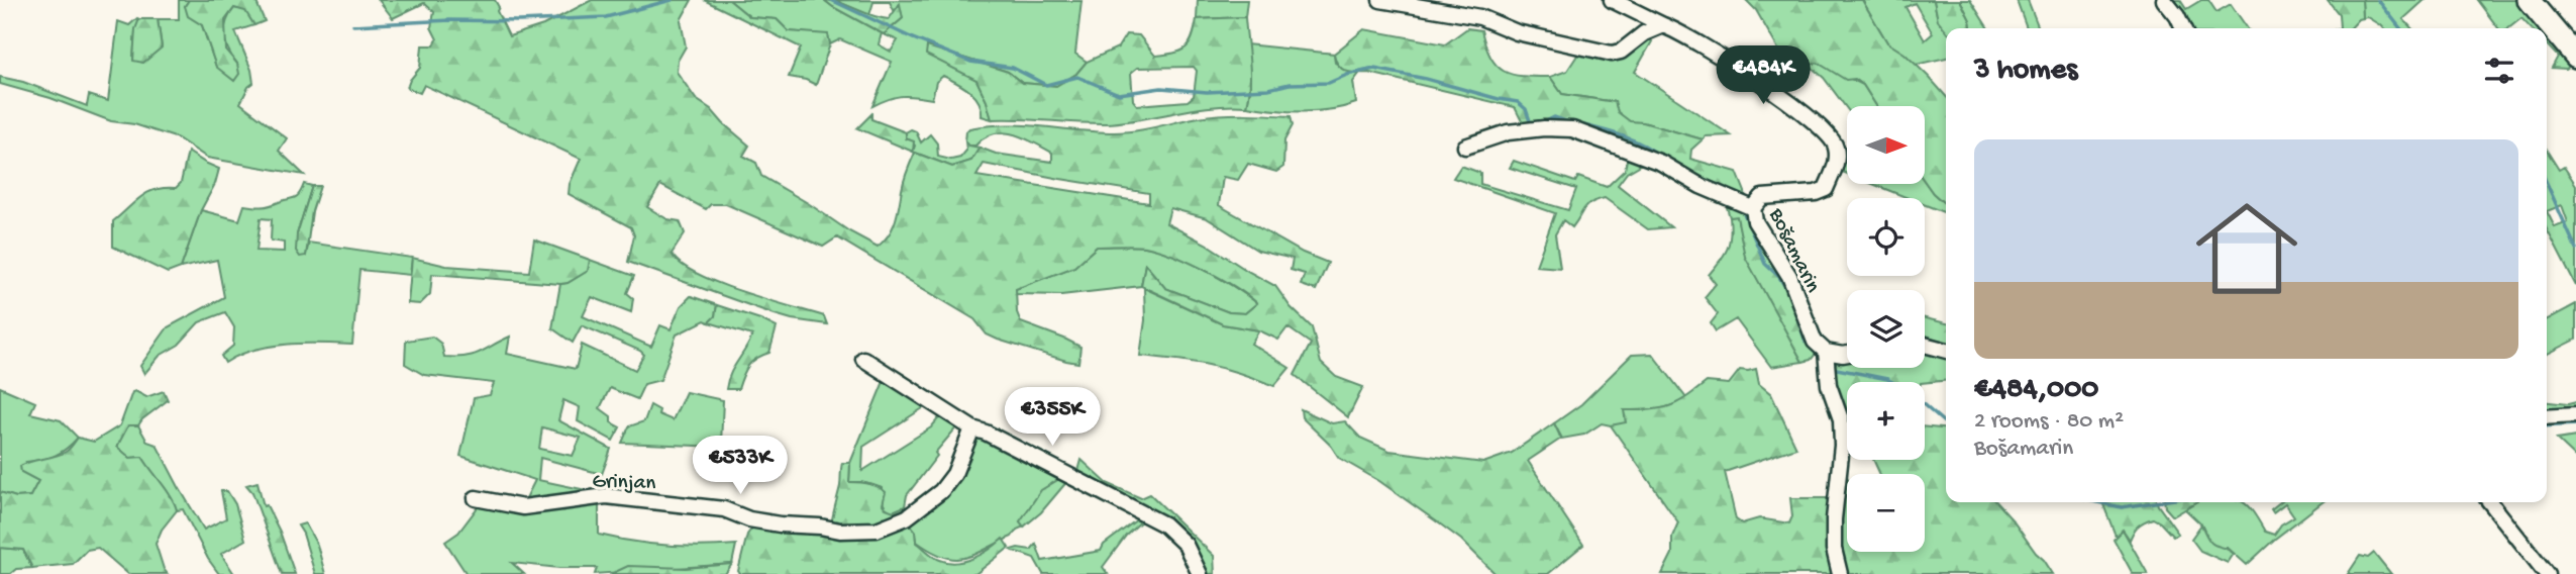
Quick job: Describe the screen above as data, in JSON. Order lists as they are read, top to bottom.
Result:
{
  "streets": {
    "street": ["Bošamarin", "Grinjan"]
  },
  "north": "right",
  "page": {
    "heading": "3 homes",
    "price": ["€484K", "€355K", "€533K"],
    "map_buttons": ["+", "−"],
    "list": [
      {
        "name": "€484,000",
        "note": "2 rooms · 80 m² · Bošamarin"
      }
    ]
  }
}
